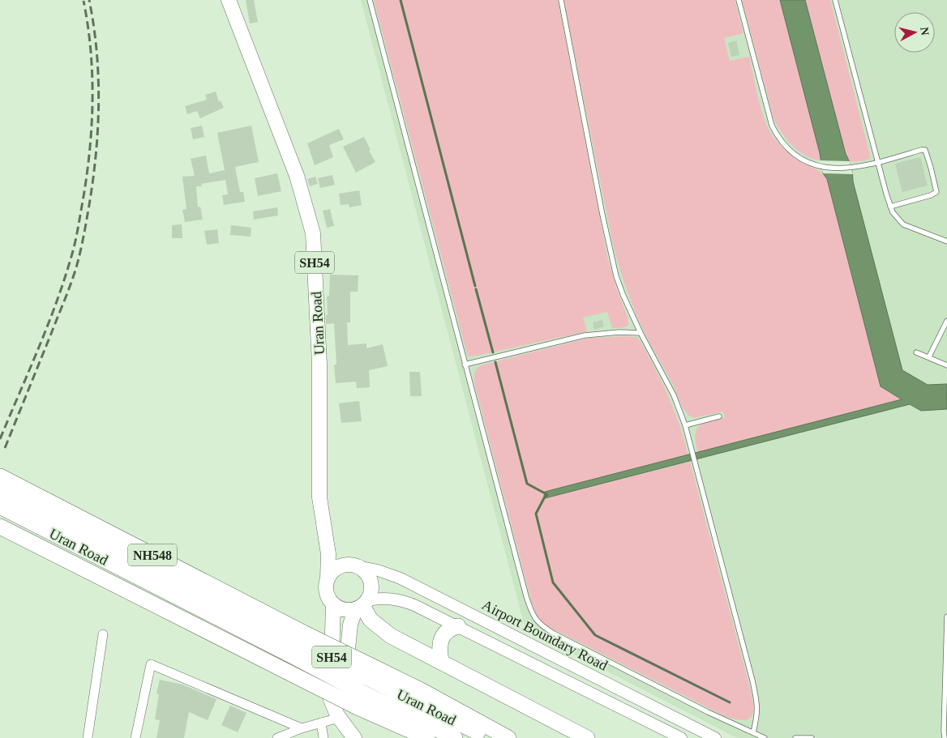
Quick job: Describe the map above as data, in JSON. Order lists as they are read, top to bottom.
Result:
{
  "streets": {
    "highway": ["Uran Road", "NH548"],
    "main road": ["SH54"],
    "street": ["Airport Boundary Road"]
  },
  "crossings": [
    ["SH54", "Uran Road"],
    ["SH54", "Airport Boundary Road"],
    ["Uran Road", "NH548"],
    ["Uran Road", "Airport Boundary Road"]
  ],
  "north": "right"
}
